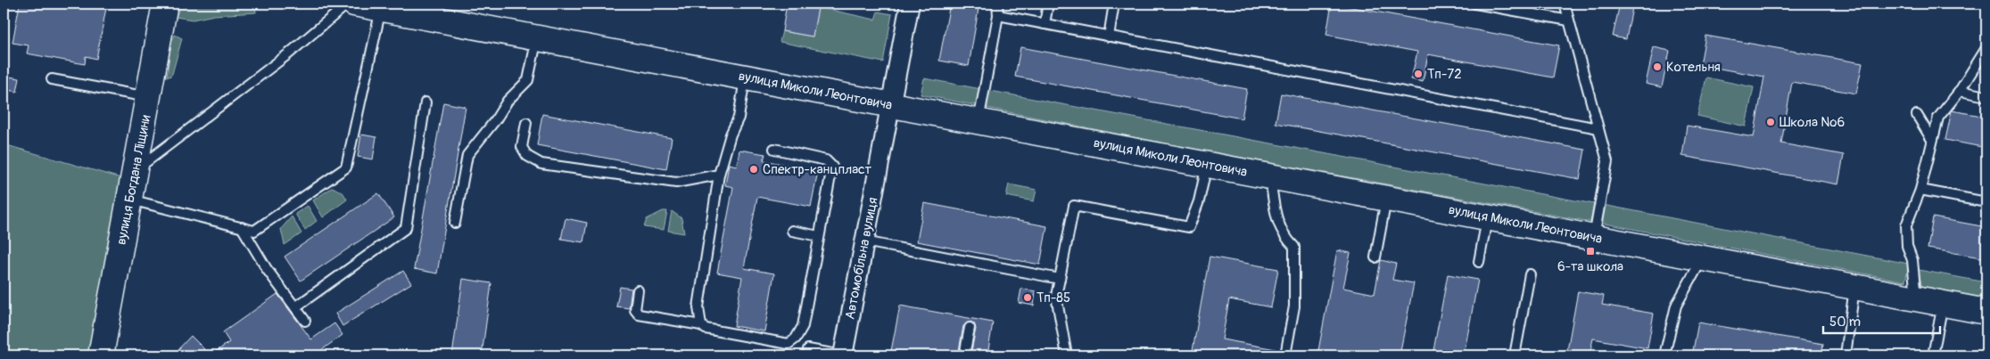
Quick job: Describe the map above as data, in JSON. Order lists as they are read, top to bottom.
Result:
{
  "streets": {
    "street": ["вулиця Миколи Леонтовича", "вулиця Богдана Ліщини", "Автомобільна вулиця"]
  },
  "crossings": [
    ["вулиця Миколи Леонтовича", "Автомобільна вулиця"]
  ],
  "places": {
    "other": [
      "Котельня",
      "Тп-72",
      "Школа №6",
      "Спектр-канцпласт",
      "Тп-85"
    ],
    "transit": ["6-та школа"]
  },
  "scale_bar": "50 m"
}
